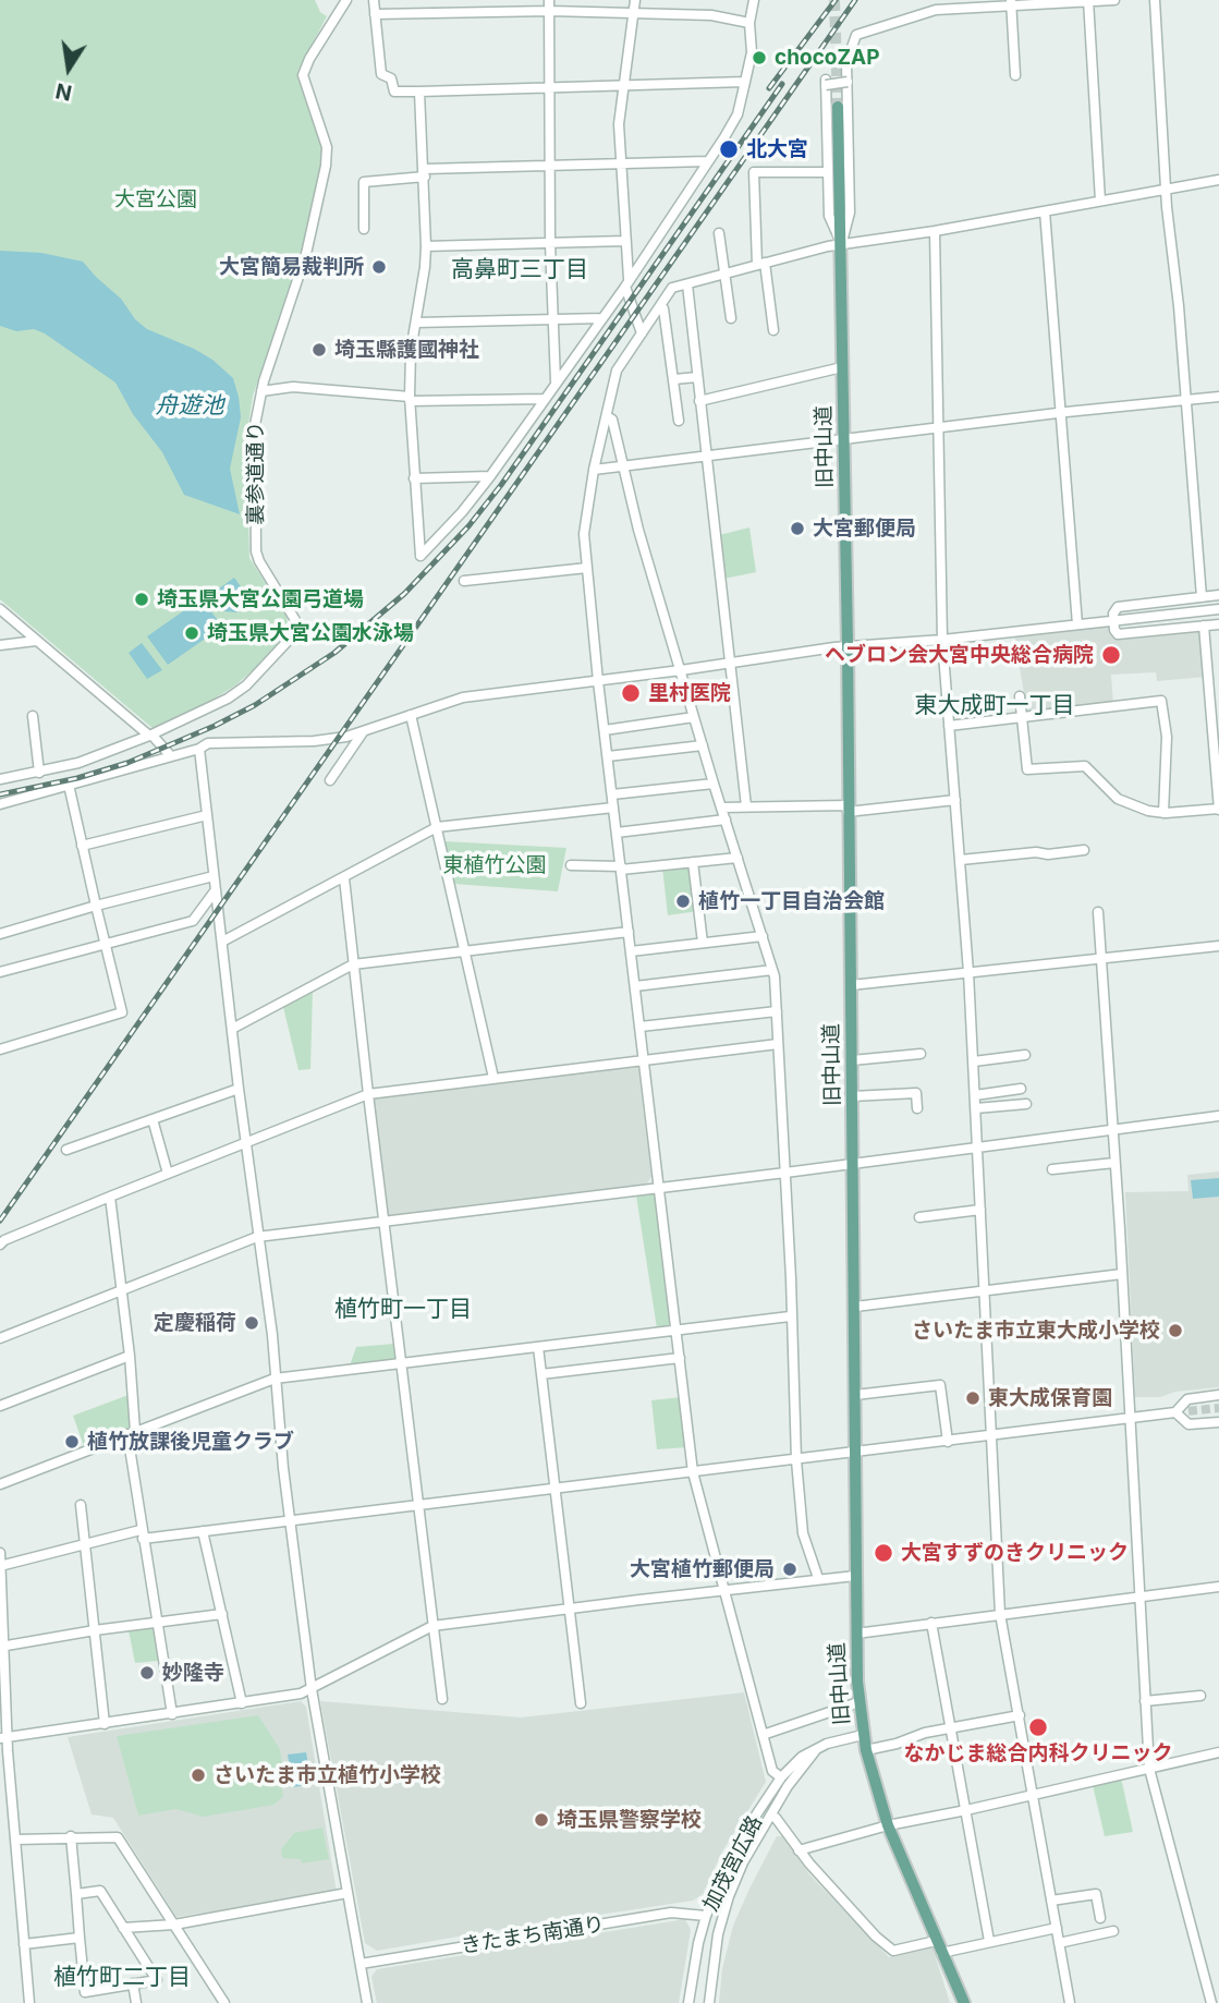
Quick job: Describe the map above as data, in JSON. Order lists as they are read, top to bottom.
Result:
{
  "streets": {
    "main road": ["旧中山道"],
    "street": ["裏参道通り", "加茂宮広路", "きたまち南通り"]
  },
  "crossings": [
    ["旧中山道", "加茂宮広路"],
    ["加茂宮広路", "きたまち南通り"]
  ],
  "districts": [
    "高鼻町三丁目",
    "東大成町一丁目",
    "植竹町一丁目",
    "植竹町二丁目"
  ],
  "water": ["舟遊池"],
  "parks": ["大宮公園", "東植竹公園"],
  "places": [
    "chocoZAP",
    "北大宮",
    "大宮簡易裁判所",
    "埼玉縣護國神社",
    "大宮郵便局",
    "埼玉県大宮公園弓道場",
    "埼玉県大宮公園水泳場",
    "ヘブロン会大宮中央総合病院",
    "里村医院",
    "植竹一丁目自治会館",
    "定慶稲荷",
    "さいたま市立東大成小学校",
    "東大成保育園",
    "植竹放課後児童クラブ",
    "大宮すずのきクリニック",
    "大宮植竹郵便局",
    "妙隆寺",
    "なかじま総合内科クリニック",
    "さいたま市立植竹小学校",
    "埼玉県警察学校"
  ],
  "north": "bottom"
}
